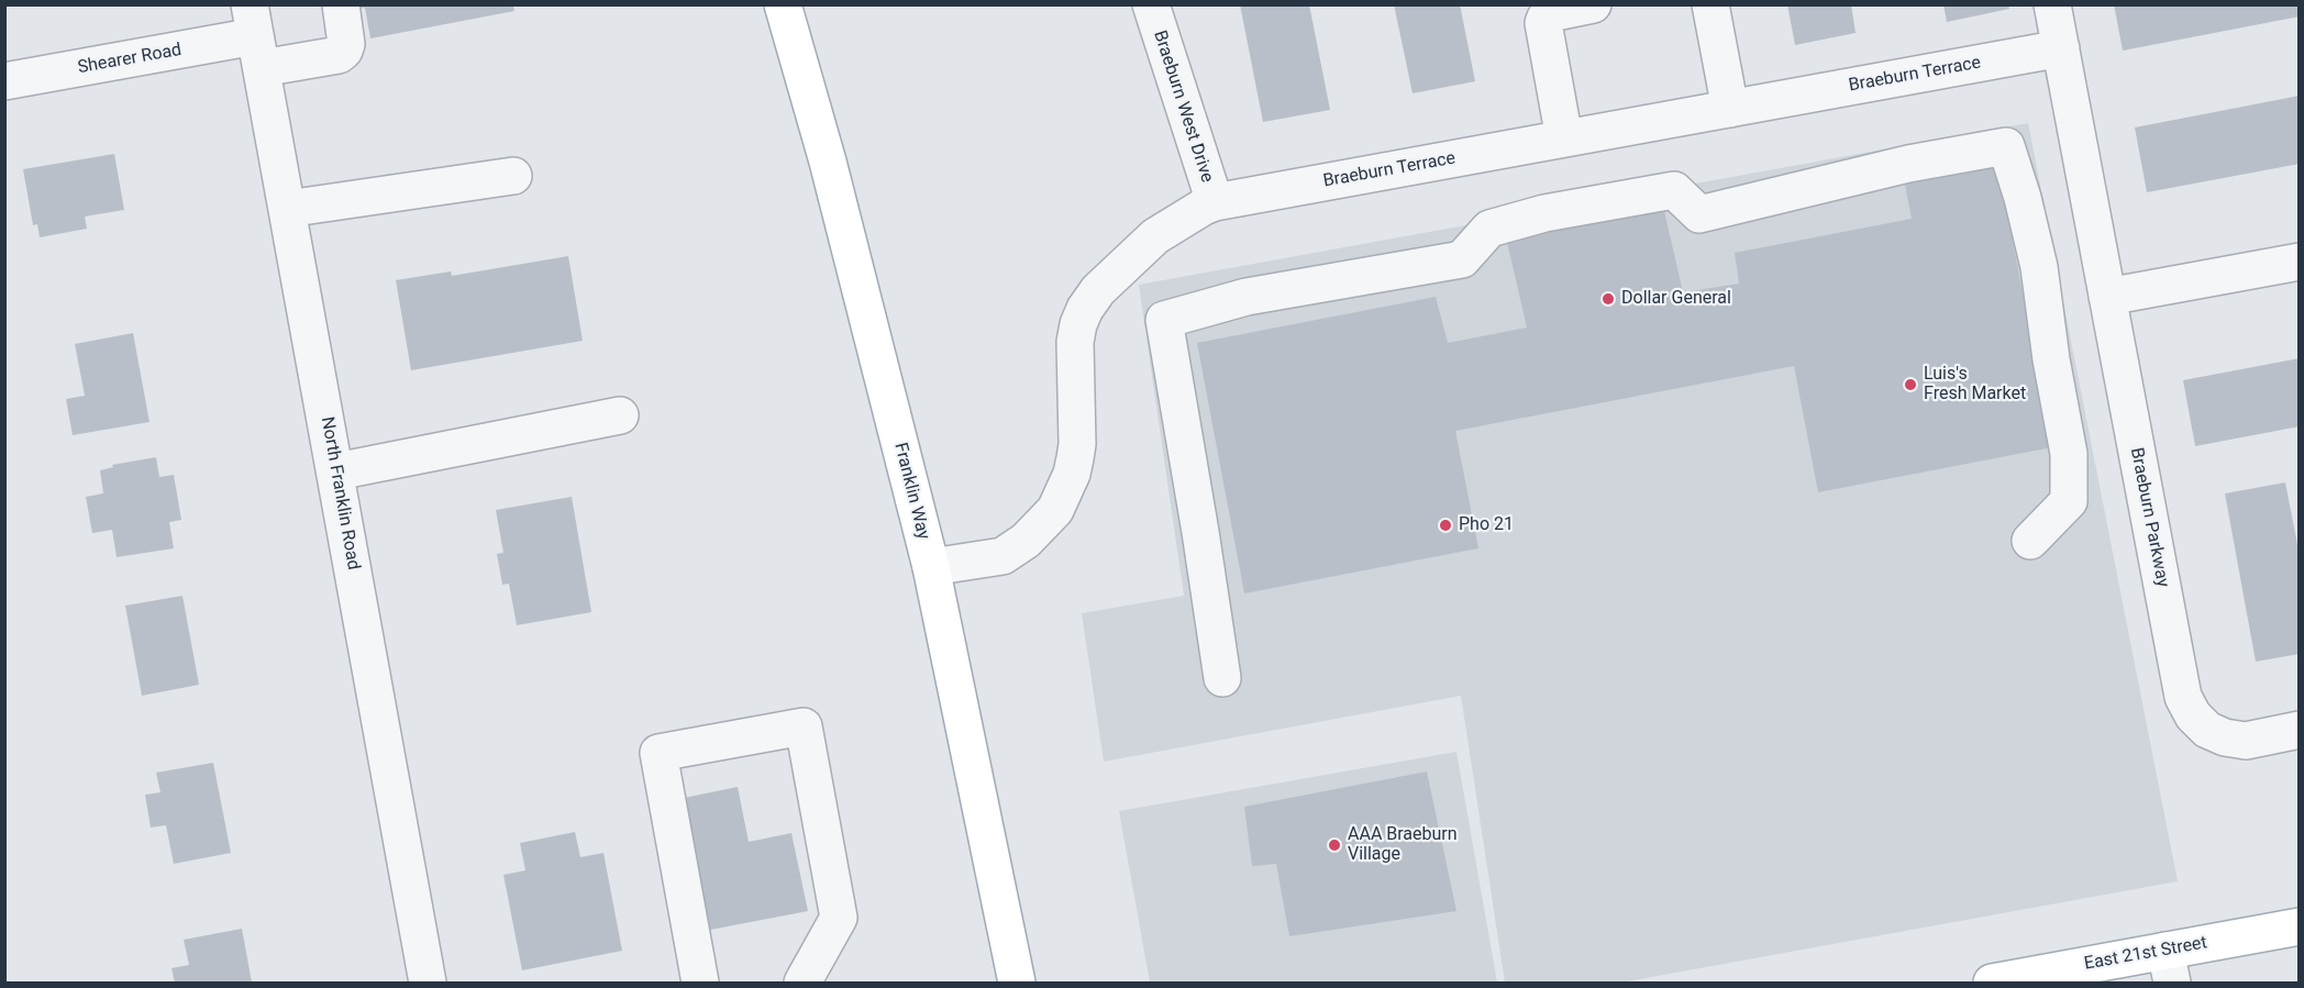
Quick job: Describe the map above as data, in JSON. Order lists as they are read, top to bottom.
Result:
{
  "streets": {
    "main road": ["Franklin Way", "East 21st Street"],
    "street": [
      "Shearer Road",
      "Braeburn Terrace",
      "Braeburn West Drive",
      "North Franklin Road",
      "Braeburn Parkway"
    ]
  },
  "crossings": [
    ["Shearer Road", "North Franklin Road"],
    ["Braeburn Terrace", "Braeburn West Drive"],
    ["Braeburn Terrace", "Braeburn Parkway"],
    ["Braeburn West Drive", "Franklin Way"]
  ],
  "places": [
    "Dollar General",
    "Luis's Fresh Market",
    "Pho 21",
    "AAA Braeburn Village"
  ]
}
